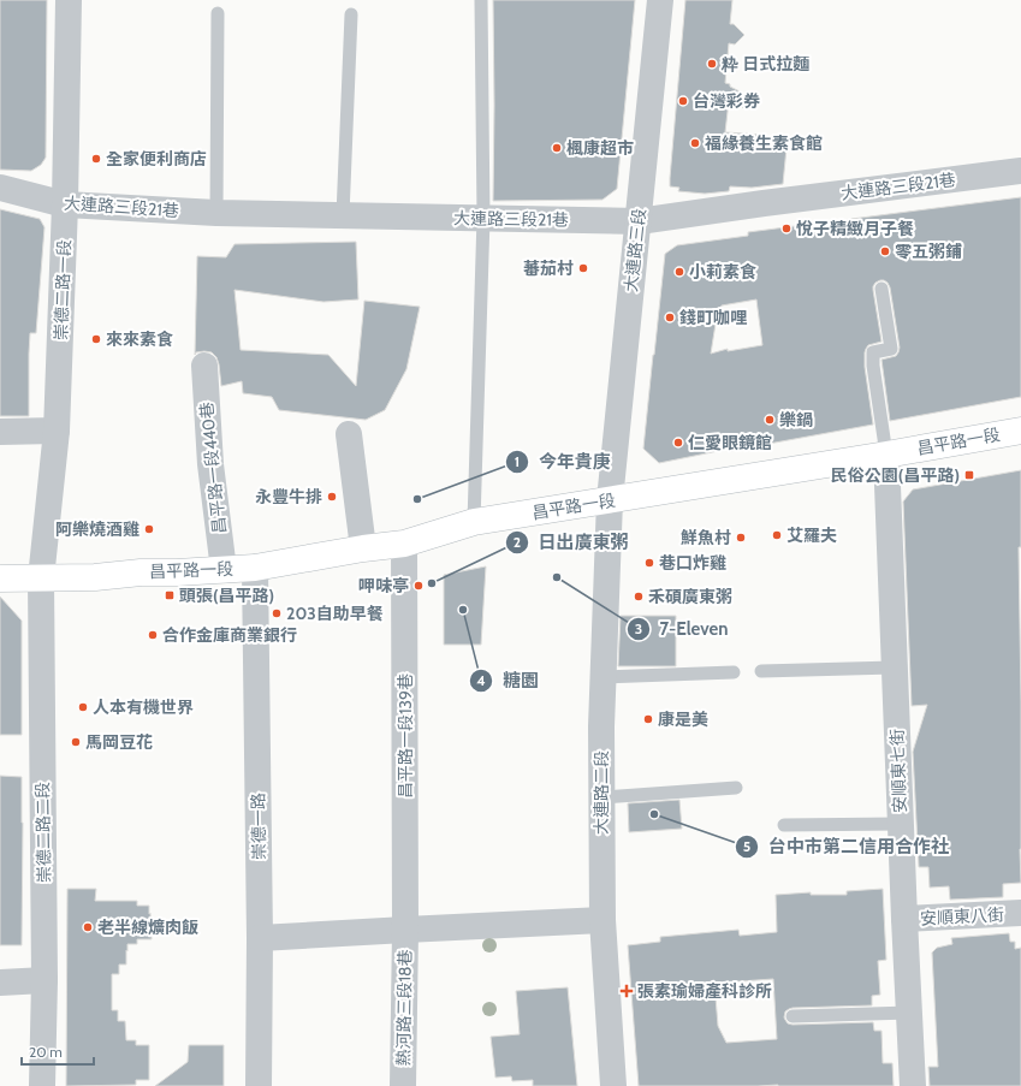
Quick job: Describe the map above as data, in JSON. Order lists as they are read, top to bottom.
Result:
{
  "streets": {
    "street": [
      "大連路三段21巷",
      "大連路三段",
      "崇德二路一段",
      "昌平路一段",
      "昌平路一段440巷",
      "昌平路一段139巷",
      "安順東七街",
      "大連路二段",
      "崇德一路",
      "崇德二路二段",
      "安順東八街",
      "熱河路三段18巷"
    ]
  },
  "crossings": [
    ["大連路三段21巷", "大連路三段"],
    ["大連路三段21巷", "崇德二路一段"],
    ["大連路三段", "昌平路一段"],
    ["大連路三段", "大連路二段"],
    ["崇德二路一段", "昌平路一段"],
    ["崇德二路一段", "崇德二路二段"],
    ["昌平路一段", "昌平路一段440巷"],
    ["昌平路一段", "昌平路一段139巷"],
    ["昌平路一段", "安順東七街"],
    ["昌平路一段", "大連路二段"],
    ["昌平路一段", "崇德一路"],
    ["昌平路一段", "崇德二路二段"],
    ["昌平路一段139巷", "熱河路三段18巷"],
    ["安順東七街", "安順東八街"]
  ],
  "places": {
    "other": [
      "粋 日式拉麵",
      "台灣彩券",
      "福緣養生素食館",
      "楓康超市",
      "全家便利商店",
      "悅子精緻月子餐",
      "零五粥鋪",
      "蕃茄村",
      "小莉素食",
      "錢町咖哩",
      "來來素食",
      "樂鍋",
      "仁愛眼鏡館",
      "永豐牛排",
      "今年貴庚",
      "阿樂燒酒雞",
      "艾羅夫",
      "鮮魚村",
      "巷口炸雞",
      "7-Eleven",
      "日出廣東粥",
      "呷味亭",
      "禾碩廣東粥",
      "糖園",
      "203自助早餐",
      "合作金庫商業銀行",
      "人本有機世界",
      "康是美",
      "馬岡豆花",
      "台中市第二信用合作社",
      "老半線爌肉飯"
    ],
    "transit": ["民俗公園(昌平路)", "頭張(昌平路)"],
    "health": ["張素瑜婦產科診所"]
  },
  "scale_bar": "20 m"
}
